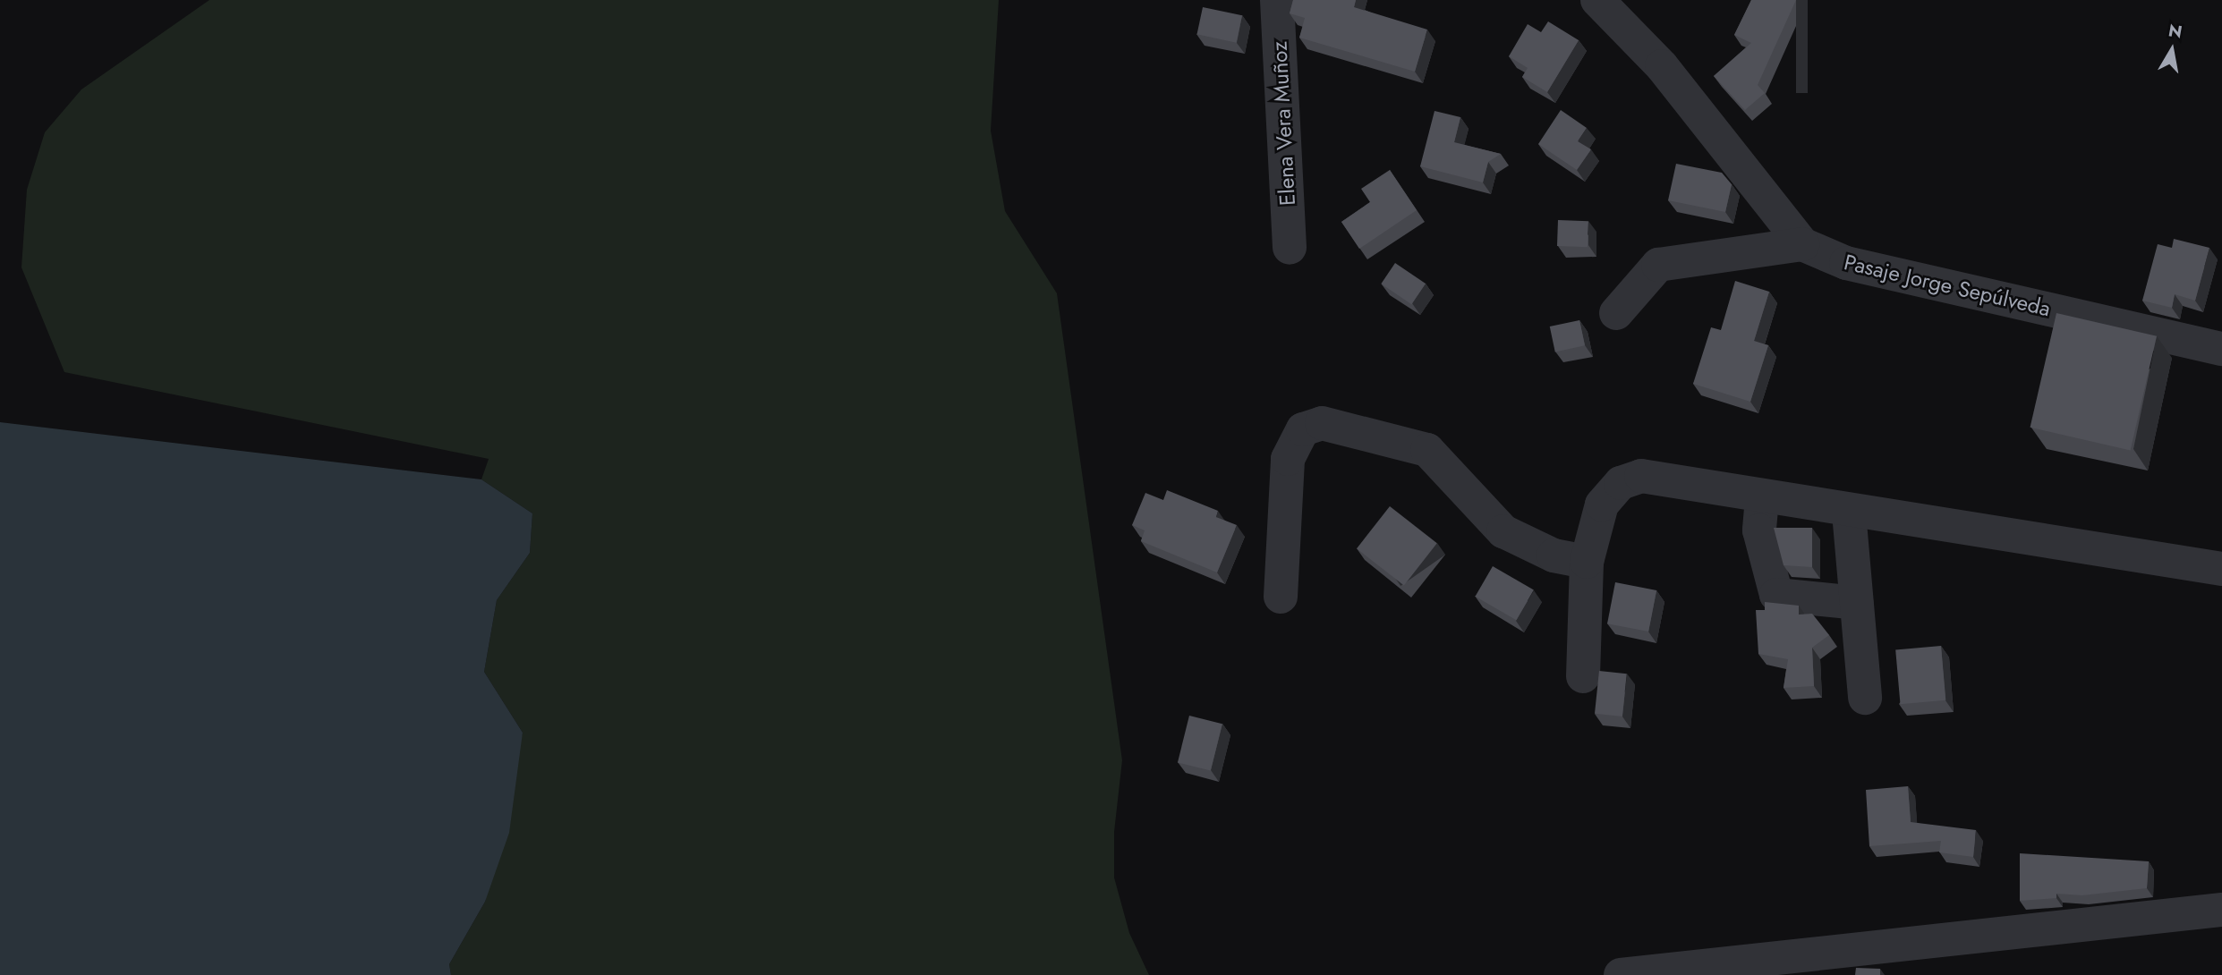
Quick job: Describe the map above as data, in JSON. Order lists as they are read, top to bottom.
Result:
{
  "streets": {
    "street": ["Elena Vera Muñoz", "Pasaje Jorge Sepúlveda"]
  },
  "north": "top"
}
